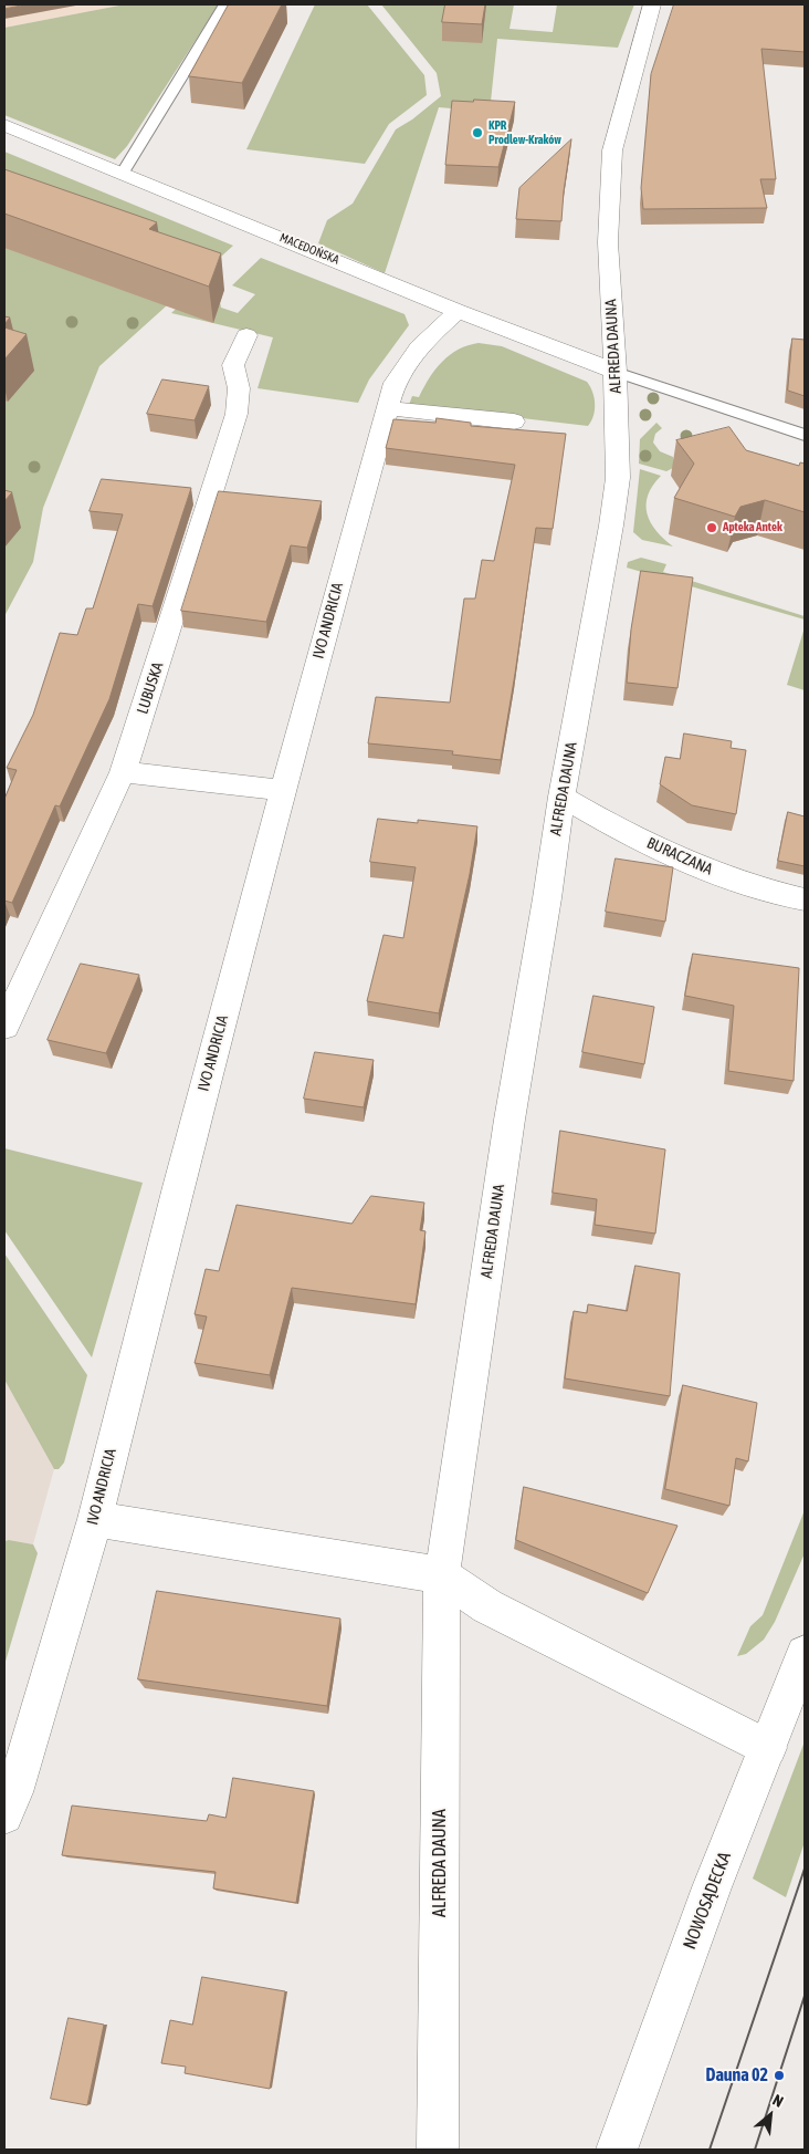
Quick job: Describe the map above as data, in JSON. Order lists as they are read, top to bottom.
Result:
{
  "streets": {
    "street": [
      "MACEDOŃSKA",
      "ALFREDA DAUNA",
      "IVO ANDRICIA",
      "LUBUSKA",
      "BURACZANA",
      "NOWOSĄDECKA"
    ]
  },
  "crossings": [
    ["MACEDOŃSKA", "ALFREDA DAUNA"],
    ["MACEDOŃSKA", "IVO ANDRICIA"],
    ["ALFREDA DAUNA", "BURACZANA"]
  ],
  "places": ["KPR Prodlew-Kraków", "Apteka Antek", "Dauna 02"],
  "north": "top right"
}
